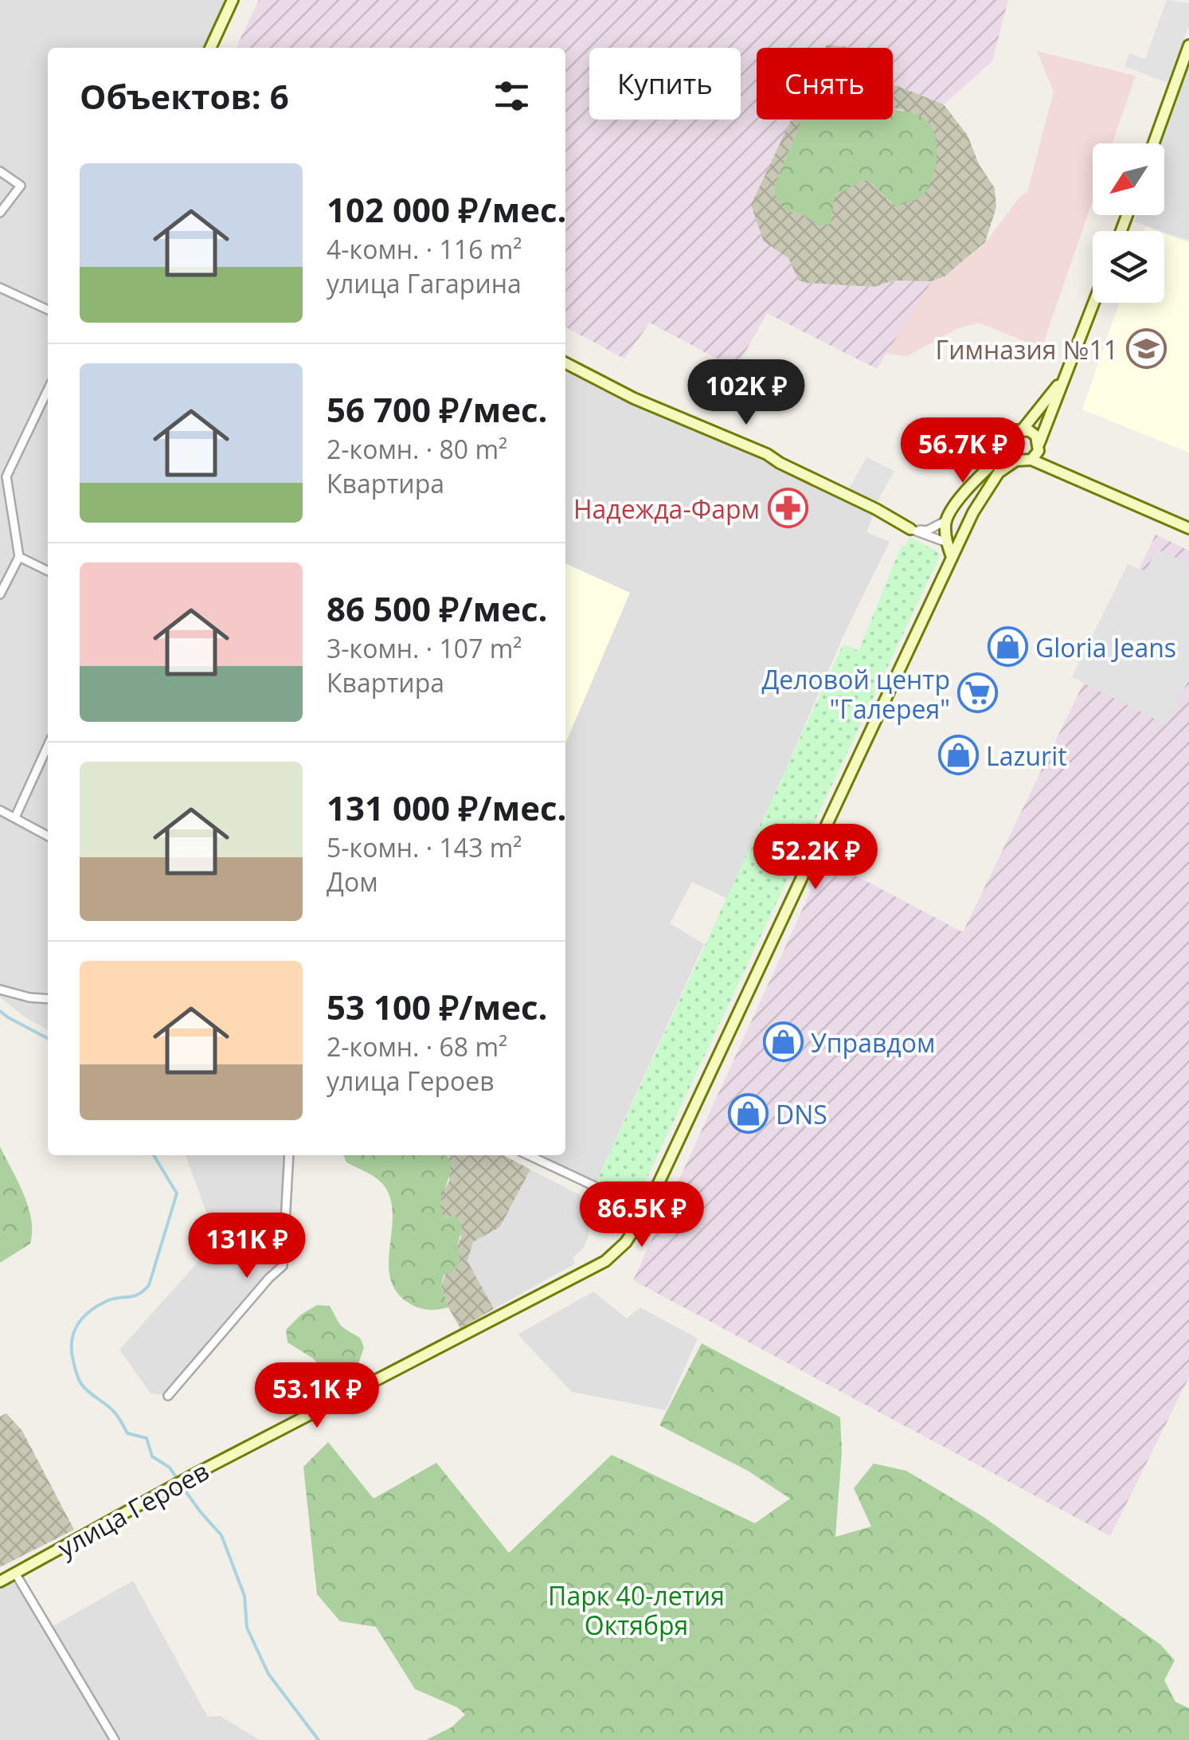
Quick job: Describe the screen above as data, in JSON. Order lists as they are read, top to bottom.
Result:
{
  "streets": {
    "street": ["улица Героев"]
  },
  "parks": ["Парк 40-летия Октября"],
  "places": {
    "school or university": ["Гимназия №11"],
    "pharmacy": ["Надежда-Фарм"],
    "shop": [
      "Gloria Jeans",
      "Lazurit",
      "Управдом",
      "DNS"
    ],
    "supermarket": ["Деловой центр \"Галерея\""]
  },
  "north": "bottom left",
  "page": {
    "chip": ["Купить", "Снять"],
    "heading": "Объектов: 6",
    "list": [
      {
        "name": "102 000 ₽/мес.",
        "note": "4-комн. · 116 m² · улица Гагарина"
      },
      {
        "name": "56 700 ₽/мес.",
        "note": "2-комн. · 80 m² · Квартира"
      },
      {
        "name": "86 500 ₽/мес.",
        "note": "3-комн. · 107 m² · Квартира"
      },
      {
        "name": "131 000 ₽/мес.",
        "note": "5-комн. · 143 m² · Дом"
      },
      {
        "name": "53 100 ₽/мес.",
        "note": "2-комн. · 68 m² · улица Героев"
      }
    ],
    "price": [
      "102K ₽",
      "56.7K ₽",
      "52.2K ₽",
      "86.5K ₽",
      "131K ₽",
      "53.1K ₽"
    ]
  }
}
